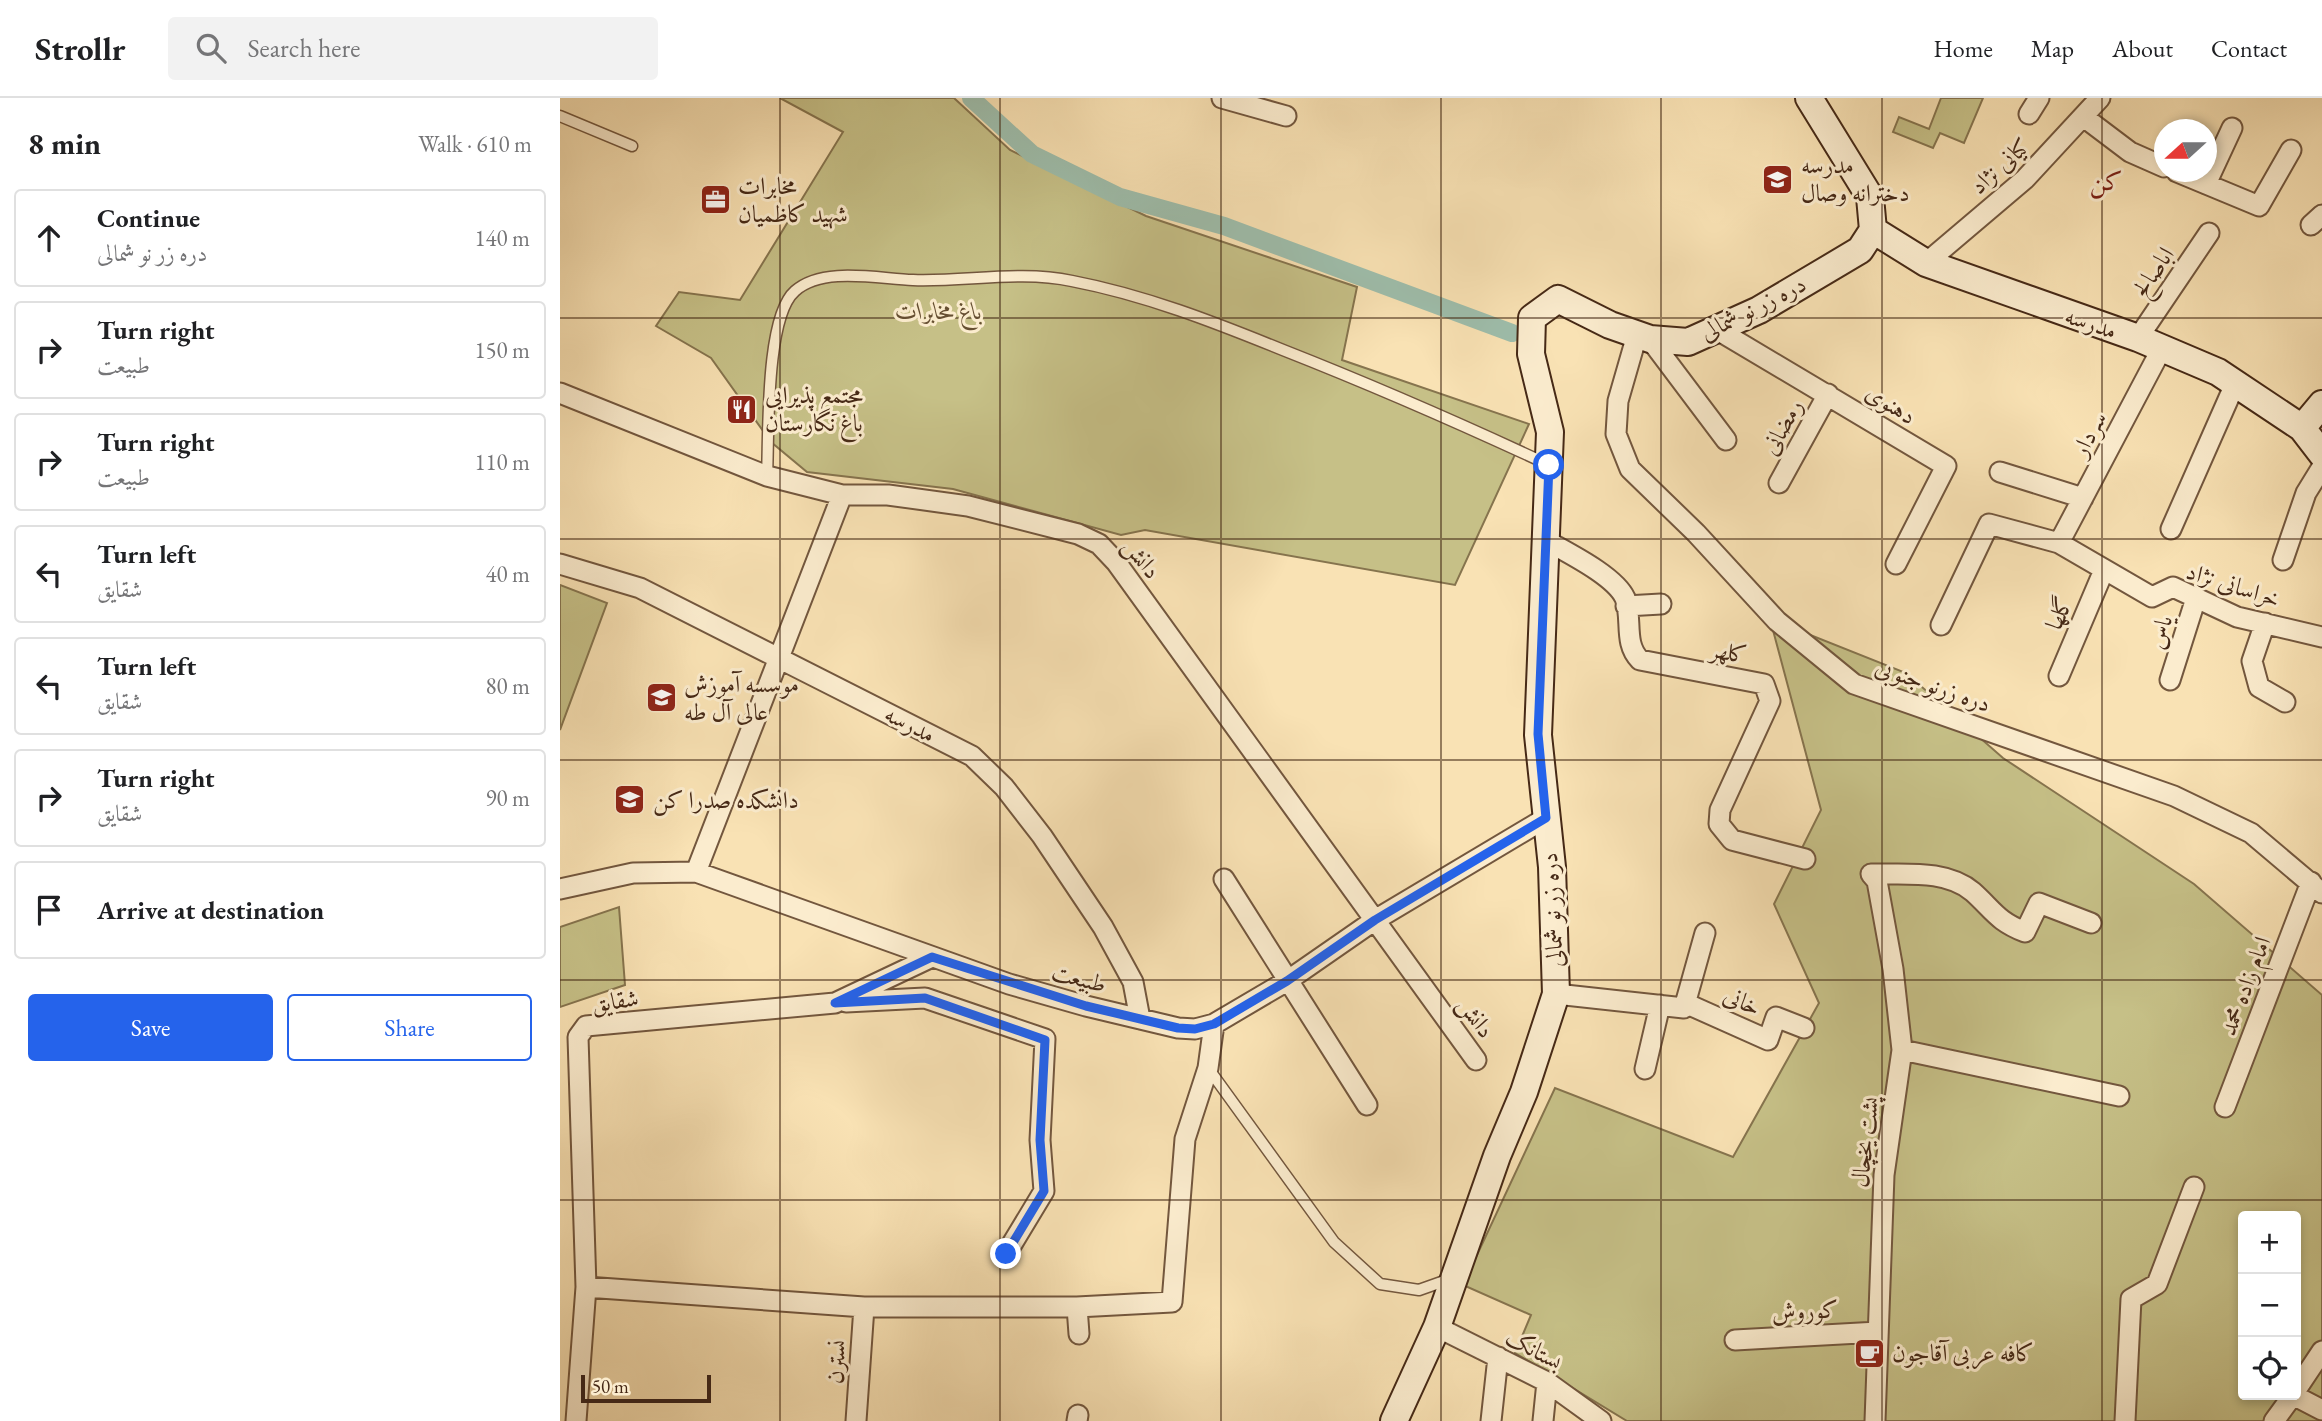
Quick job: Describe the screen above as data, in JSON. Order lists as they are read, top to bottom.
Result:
{
  "streets": {
    "street": [
      "کیانی نژاد",
      "اباصالح",
      "دره زر نو شمالی",
      "مدرسه",
      "دهنوی",
      "رمضانی",
      "سردار",
      "دانش",
      "خراسانی نژاد",
      "گلها",
      "یاس",
      "کلهر",
      "دره زرنو جنوبی",
      "طبیعت",
      "امام زاده محمد",
      "شقایق",
      "خانی",
      "پشت یخچال",
      "کوروش",
      "بستانک",
      "نسترن"
    ]
  },
  "crossings": [
    ["کیانی نژاد", "مدرسه"],
    ["اباصالح", "مدرسه"],
    ["اباصالح", "سردار"],
    ["دره زر نو شمالی", "مدرسه"],
    ["دره زر نو شمالی", "دهنوی"],
    ["دره زر نو شمالی", "کلهر"],
    ["دره زر نو شمالی", "دره زرنو جنوبی"],
    ["دره زر نو شمالی", "طبیعت"],
    ["دره زر نو شمالی", "خانی"],
    ["دره زر نو شمالی", "بستانک"],
    ["مدرسه", "سردار"],
    ["مدرسه", "طبیعت"],
    ["دهنوی", "رمضانی"],
    ["سردار", "خراسانی نژاد"],
    ["دانش", "طبیعت"],
    ["خراسانی نژاد", "گلها"],
    ["خراسانی نژاد", "یاس"],
    ["دره زرنو جنوبی", "امام زاده محمد"],
    ["طبیعت", "شقایق"],
    ["پشت یخچال", "کوروش"]
  ],
  "districts": ["کن"],
  "parks": ["باغ مخابرات"],
  "places": {
    "school or university": ["مدرسه دخترانه وصال", "موسسه آموزش عالی آل طه", "دانشکده صدرا کن"],
    "office": ["مخابرات شهید کاظمیان"],
    "restaurant": ["مجتمع پذیرایی باغ نگارستان"],
    "cafe": ["کافه عربی آقاجون"]
  },
  "scale_bar": "50 m",
  "north": "left",
  "page": {
    "header": "Strollr",
    "search": "Search here",
    "nav": [
      "Home",
      "Map",
      "About",
      "Contact"
    ],
    "heading": ["8 min", "Walk · 610 m"],
    "list": [
      ["Continue", "دره زر نو شمالی", "140 m"],
      ["Turn right", "طبیعت", "150 m"],
      ["Turn right", "طبیعت", "110 m"],
      ["Turn left", "شقایق", "40 m"],
      ["Turn left", "شقایق", "80 m"],
      ["Turn right", "شقایق", "90 m"],
      "Arrive at destination"
    ],
    "buttons": ["Save", "Share"],
    "map_buttons": ["+", "−"],
    "scale": "50 m"
  }
}
